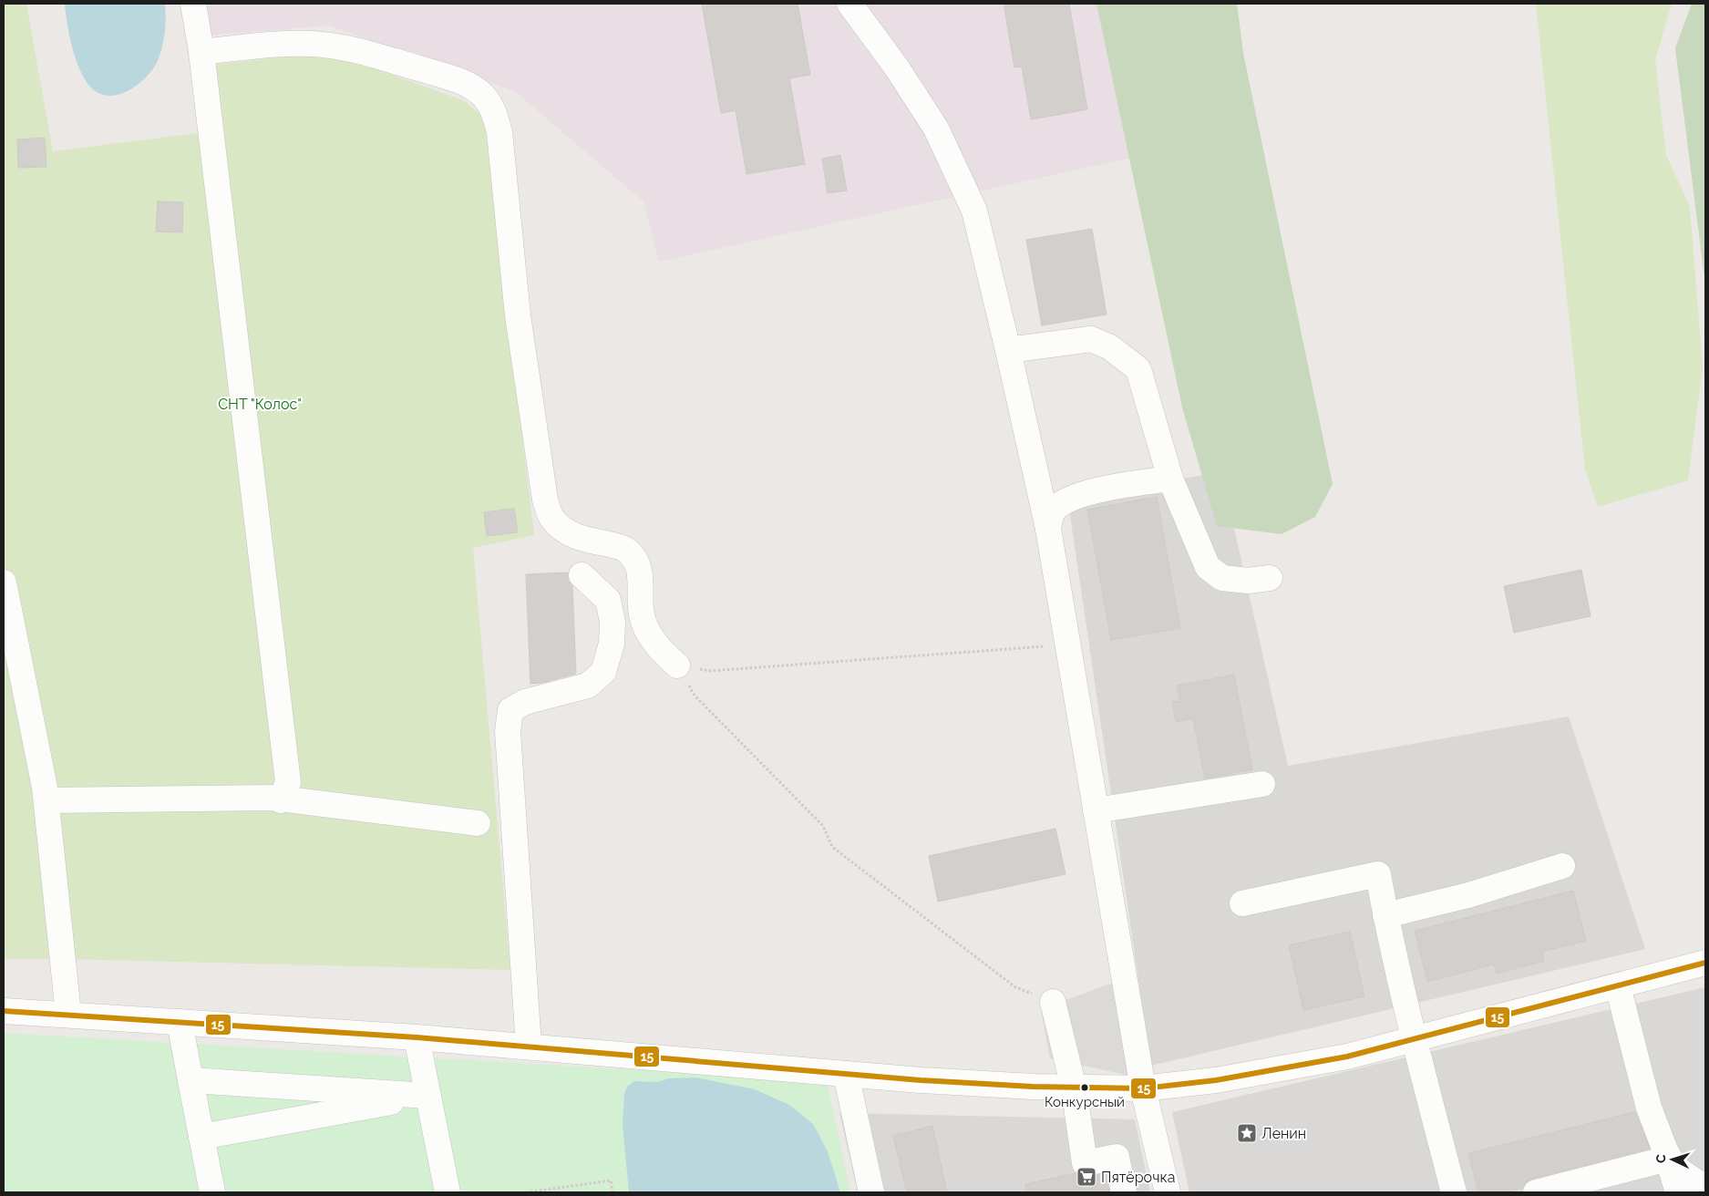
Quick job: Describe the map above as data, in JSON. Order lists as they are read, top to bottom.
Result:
{
  "parks": ["СНТ \"Колос\""],
  "places": {
    "other": ["Конкурсный"],
    "place": ["Ленин"],
    "supermarket": ["Пятёрочка"]
  },
  "lines": ["transit line 15"],
  "north": "left"
}
